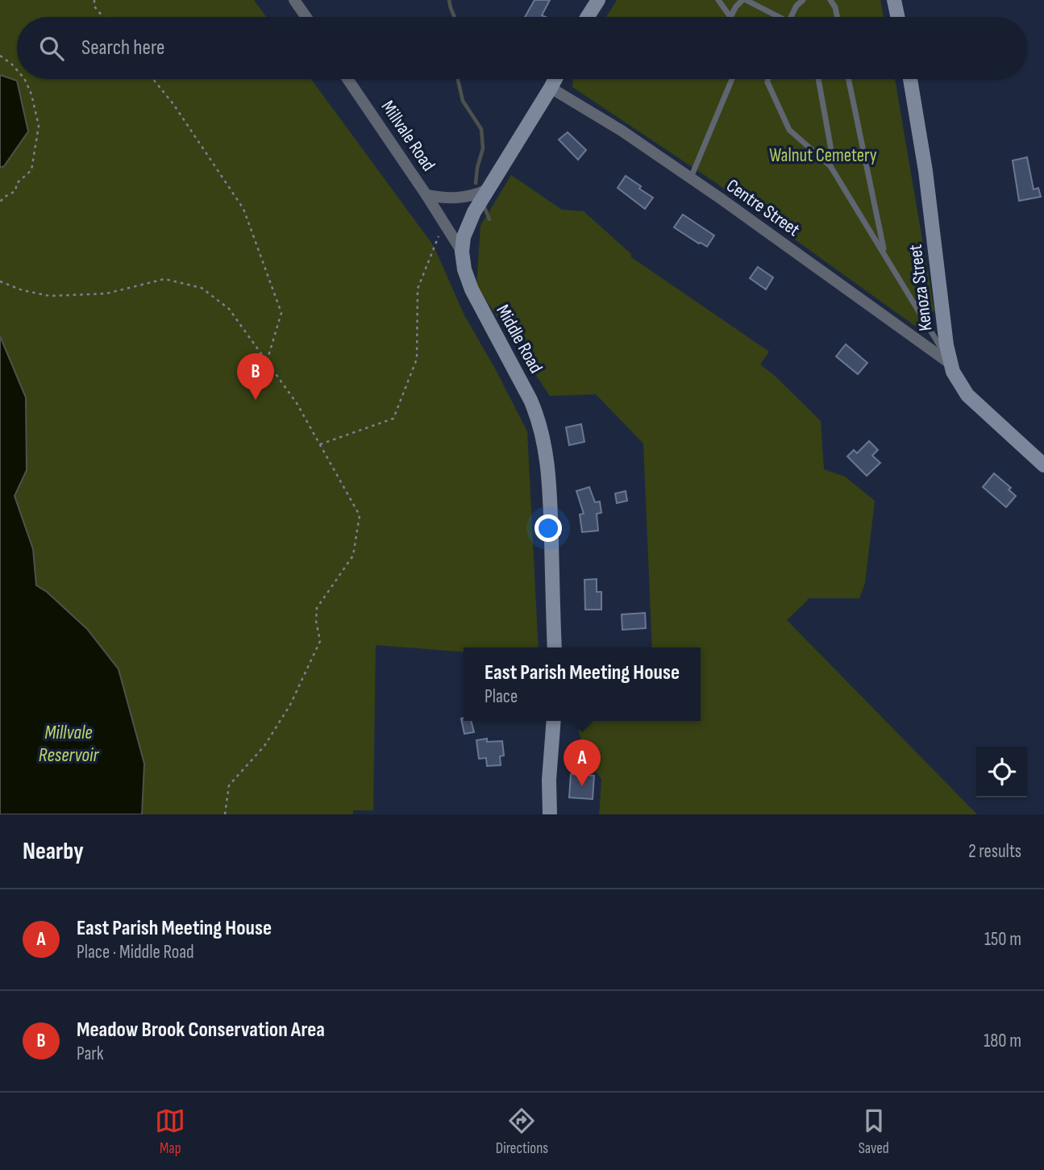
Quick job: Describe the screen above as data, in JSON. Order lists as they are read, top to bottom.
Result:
{
  "streets": {
    "street": [
      "Millvale Road",
      "Centre Street",
      "Kenoza Street",
      "Middle Road"
    ]
  },
  "crossings": [
    ["Millvale Road", "Middle Road"],
    ["Centre Street", "Kenoza Street"],
    ["Centre Street", "Middle Road"]
  ],
  "water": ["Millvale Reservoir"],
  "parks": ["Walnut Cemetery"],
  "page": {
    "search": "Search here",
    "pins": ["B", "A"],
    "popup": ["East Parish Meeting House", "Place"],
    "heading": ["Nearby", "2 results"],
    "list": [
      {
        "mark": "A",
        "name": "East Parish Meeting House",
        "note": "Place · Middle Road",
        "value": "150 m"
      },
      {
        "mark": "B",
        "name": "Meadow Brook Conservation Area",
        "note": "Park",
        "value": "180 m"
      }
    ],
    "nav": ["Map", "Directions", "Saved"]
  }
}
